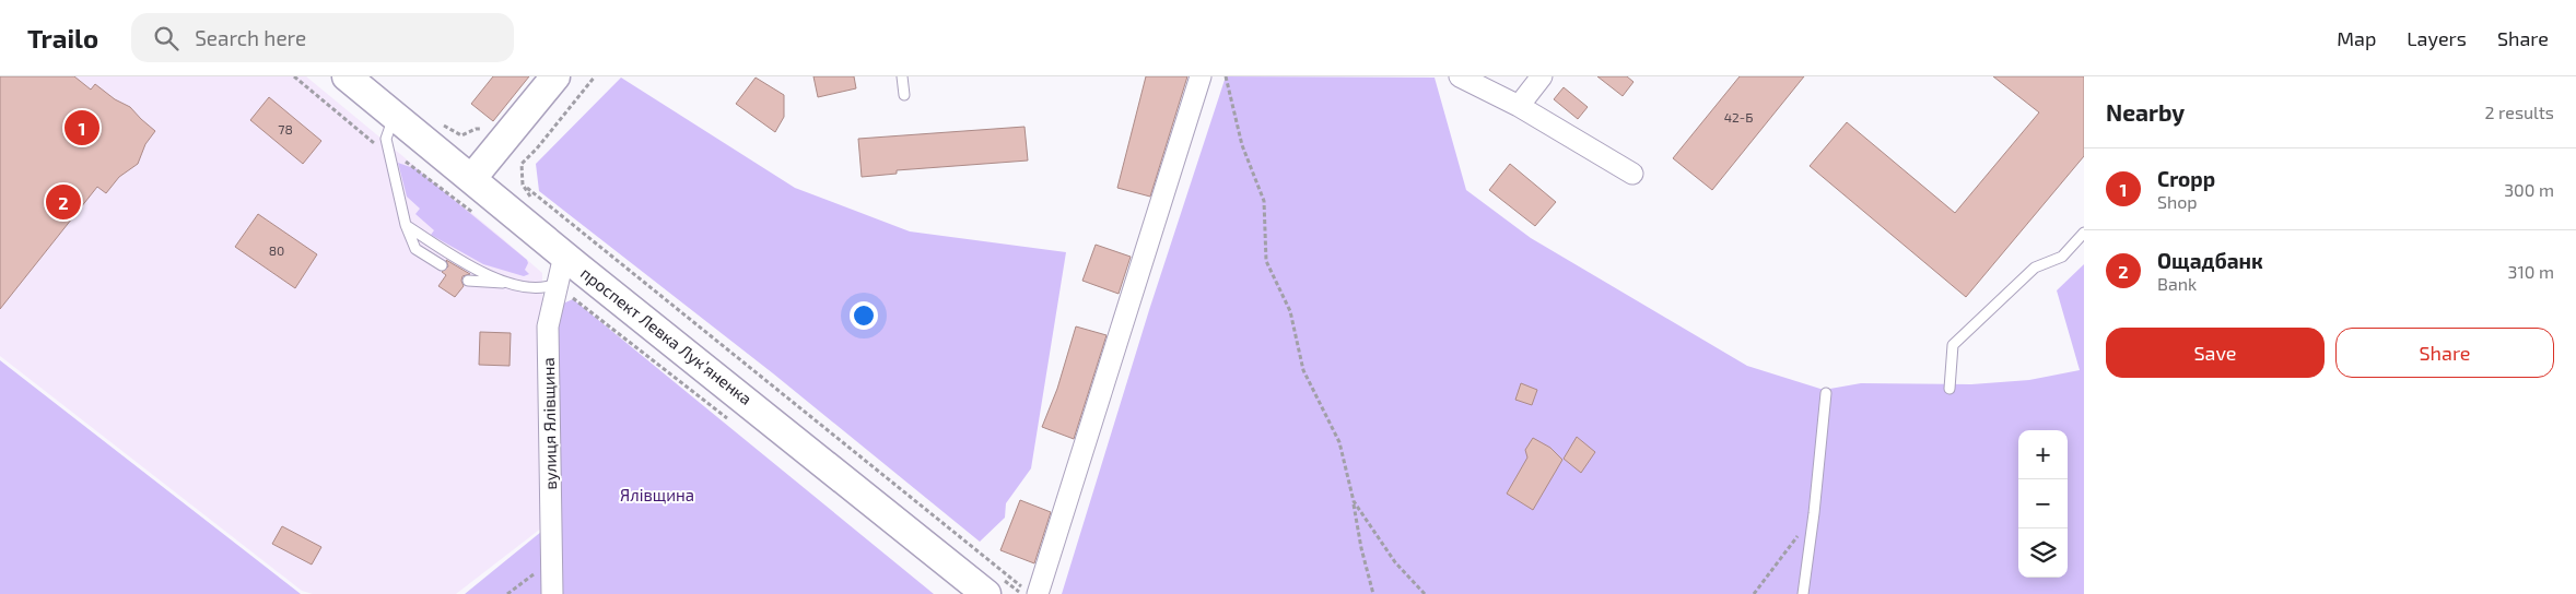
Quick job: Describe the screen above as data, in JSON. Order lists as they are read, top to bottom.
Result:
{
  "streets": {
    "main road": ["проспект Левка Лукʼяненка"],
    "street": ["вулиця Ялівщина"]
  },
  "crossings": [
    ["проспект Левка Лукʼяненка", "вулиця Ялівщина"]
  ],
  "parks": ["Ялівщина"],
  "house_numbers": ["42-Б", "78", "80"],
  "page": {
    "header": "Trailo",
    "search": "Search here",
    "nav": ["Map", "Layers", "Share"],
    "heading": ["Nearby", "2 results"],
    "pins": ["1", "2"],
    "list": [
      {
        "mark": "1",
        "name": "Cropp",
        "note": "Shop",
        "value": "300 m"
      },
      {
        "mark": "2",
        "name": "Ощадбанк",
        "note": "Bank",
        "value": "310 m"
      }
    ],
    "buttons": ["Save", "Share"],
    "map_buttons": ["+", "−"]
  }
}
